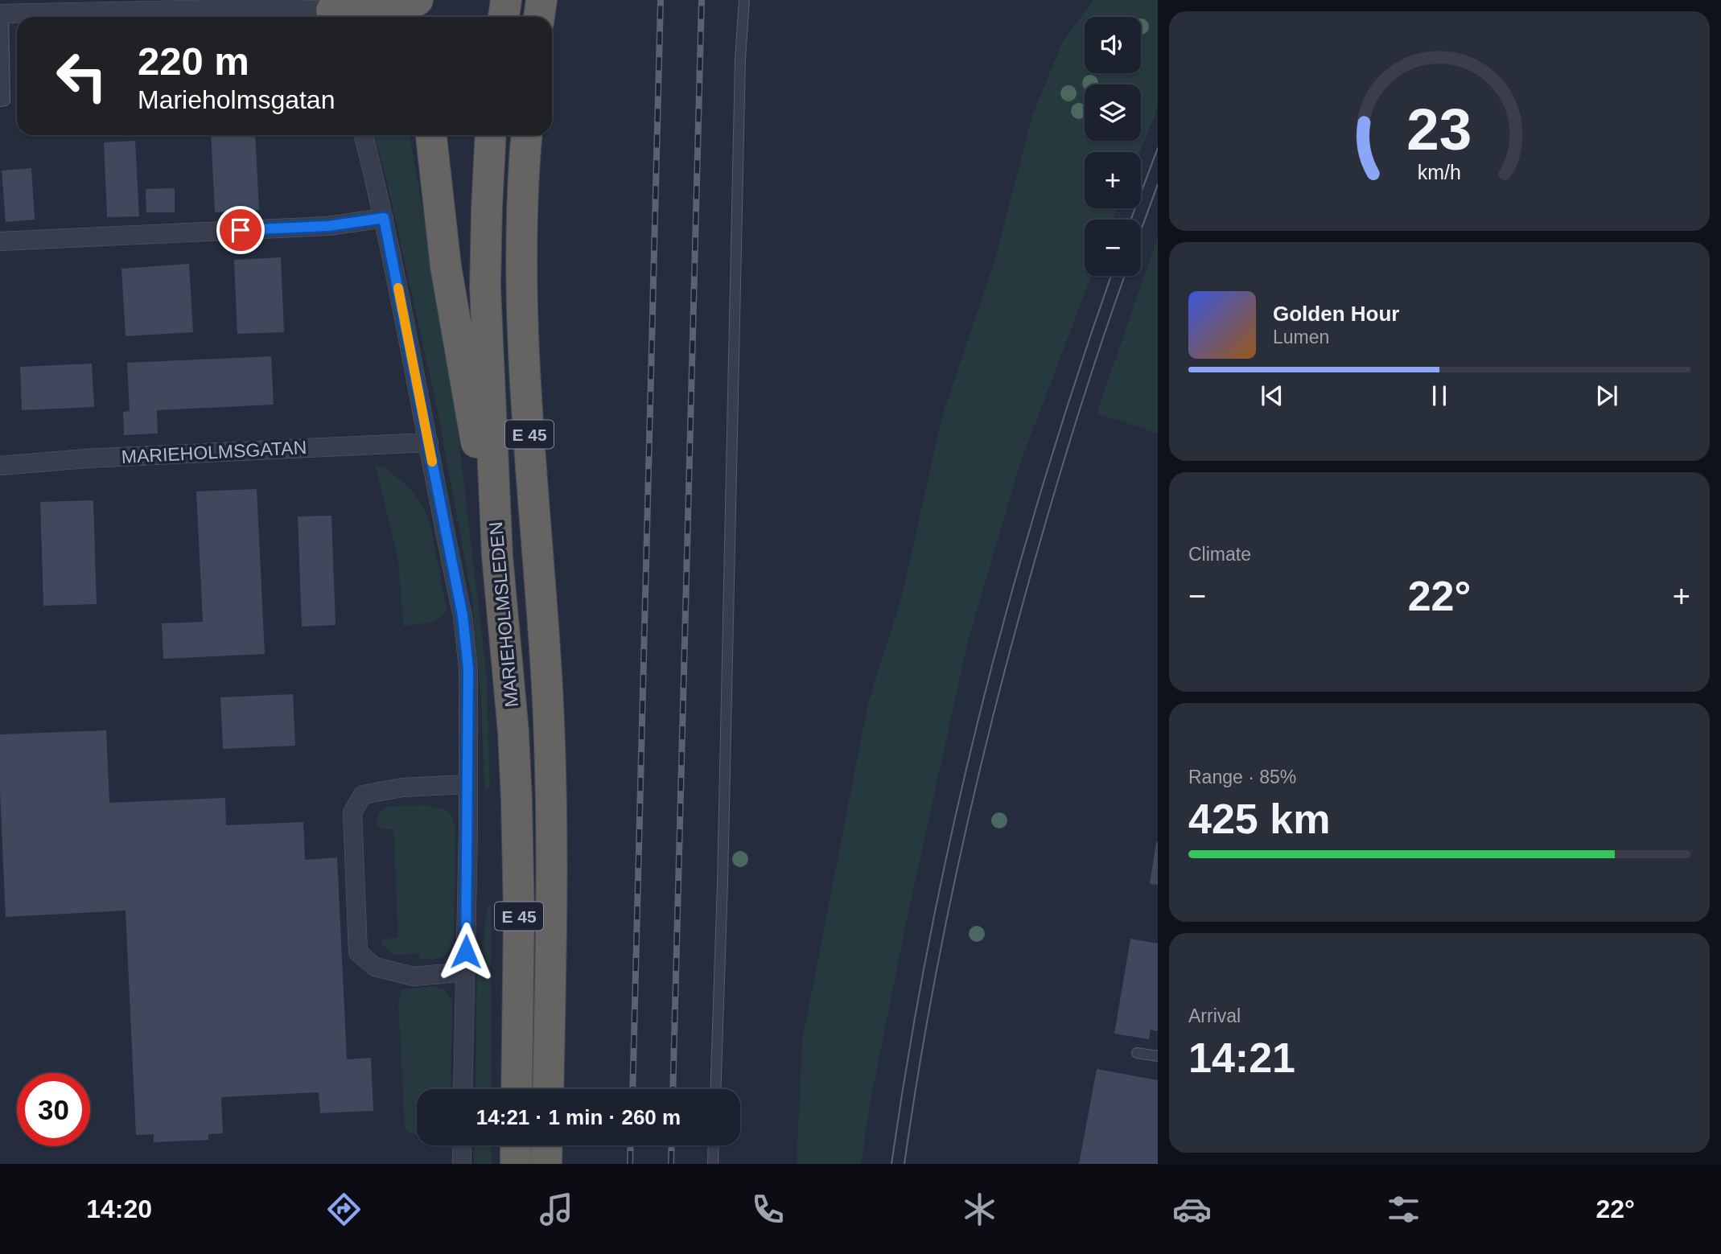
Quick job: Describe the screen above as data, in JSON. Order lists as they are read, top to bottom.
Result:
{
  "streets": {
    "highway": ["E 45", "MARIEHOLMSLEDEN"],
    "street": ["MARIEHOLMSGATAN"]
  },
  "page": {
    "map_buttons": ["+", "−"],
    "turn": ["220 m", "Marieholmsgatan"],
    "song": ["Golden Hour", "Lumen"],
    "tile": [
      "Climate",
      ["Range · 85%", "425 km"],
      ["Arrival", "14:21"]
    ],
    "heat": ["−", "22°", "+"],
    "limit": "30",
    "trip": "14:21 · 1 min · 260 m",
    "tabs": ["14:20", "22°"],
    "gauge": ["23", "km/h"]
  }
}
